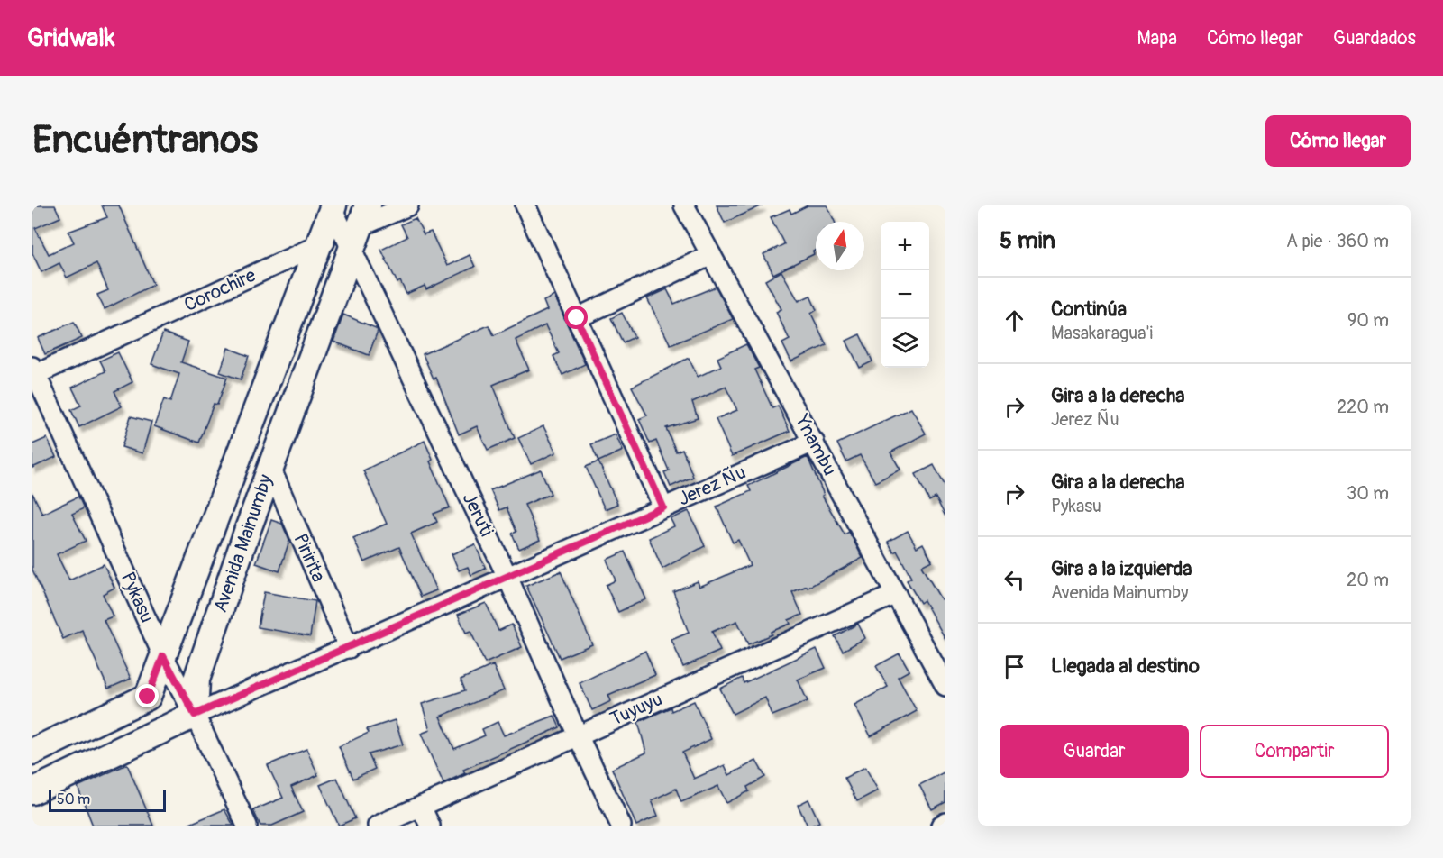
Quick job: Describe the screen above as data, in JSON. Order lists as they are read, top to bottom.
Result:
{
  "streets": {
    "street": [
      "Corochire",
      "Ynambu",
      "Jerez Ñu",
      "Jeruti",
      "Avenida Mainumby",
      "Piririta",
      "Pykasu",
      "Tuyuyu"
    ]
  },
  "crossings": [
    ["Corochire", "Jeruti"],
    ["Corochire", "Avenida Mainumby"],
    ["Corochire", "Pykasu"],
    ["Ynambu", "Jerez Ñu"],
    ["Ynambu", "Tuyuyu"],
    ["Jerez Ñu", "Jeruti"],
    ["Jerez Ñu", "Avenida Mainumby"],
    ["Jerez Ñu", "Piririta"],
    ["Jerez Ñu", "Pykasu"],
    ["Jeruti", "Avenida Mainumby"],
    ["Jeruti", "Tuyuyu"],
    ["Avenida Mainumby", "Piririta"],
    ["Avenida Mainumby", "Pykasu"]
  ],
  "scale_bar": "50 m",
  "north": "top",
  "page": {
    "header": "Gridwalk",
    "nav": ["Mapa", "Cómo llegar", "Guardados"],
    "buttons": [
      "Cómo llegar",
      ["Guardar", "Compartir"]
    ],
    "title": "Encuéntranos",
    "heading": ["5 min", "A pie · 360 m"],
    "map_buttons": ["+", "−"],
    "list": [
      ["Continúa", "Masakaragua'i", "90 m"],
      ["Gira a la derecha", "Jerez Ñu", "220 m"],
      ["Gira a la derecha", "Pykasu", "30 m"],
      ["Gira a la izquierda", "Avenida Mainumby", "20 m"],
      "Llegada al destino"
    ],
    "scale": "50 m"
  }
}
